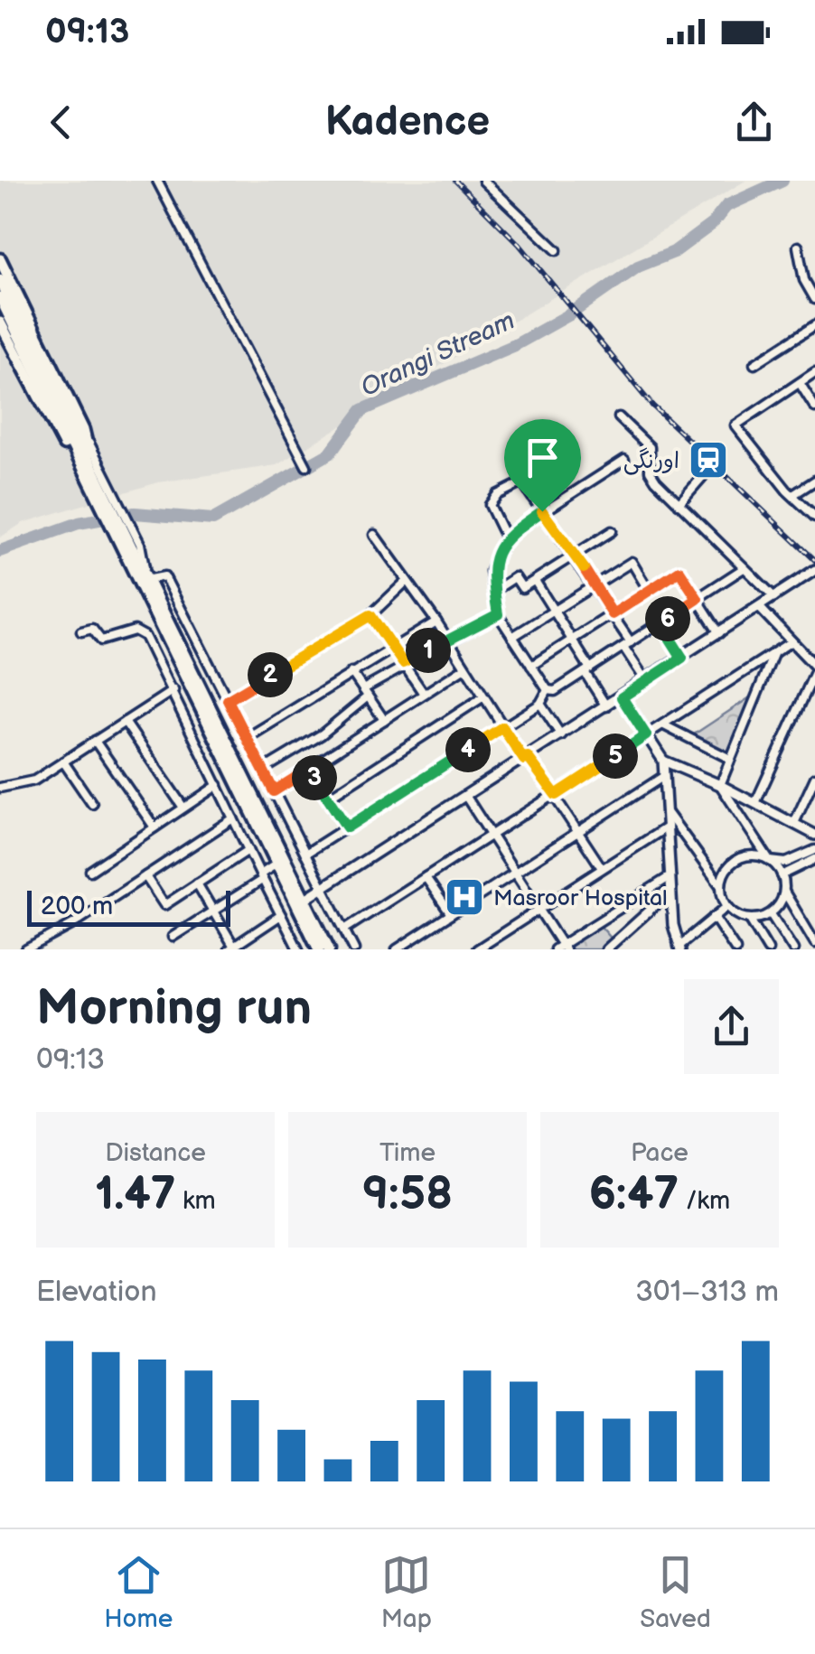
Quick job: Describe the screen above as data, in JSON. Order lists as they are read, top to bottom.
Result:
{
  "water": ["Orangi Stream"],
  "places": {
    "station": ["اورنگی"],
    "hospital": ["Masroor Hospital"]
  },
  "scale_bar": "200 m",
  "page": {
    "status": "09:13",
    "header": "Kadence",
    "pins": [
      "6",
      "1",
      "2",
      "4",
      "5",
      "3"
    ],
    "scale": "200 m",
    "heading": ["Morning run", "09:13"],
    "stats": [
      ["Distance", "1.47 km"],
      ["Time", "9:58"],
      ["Pace", "6:47 /km"]
    ],
    "chart": ["Elevation", "301–313 m"],
    "tabs": ["Home", "Map", "Saved"]
  }
}
